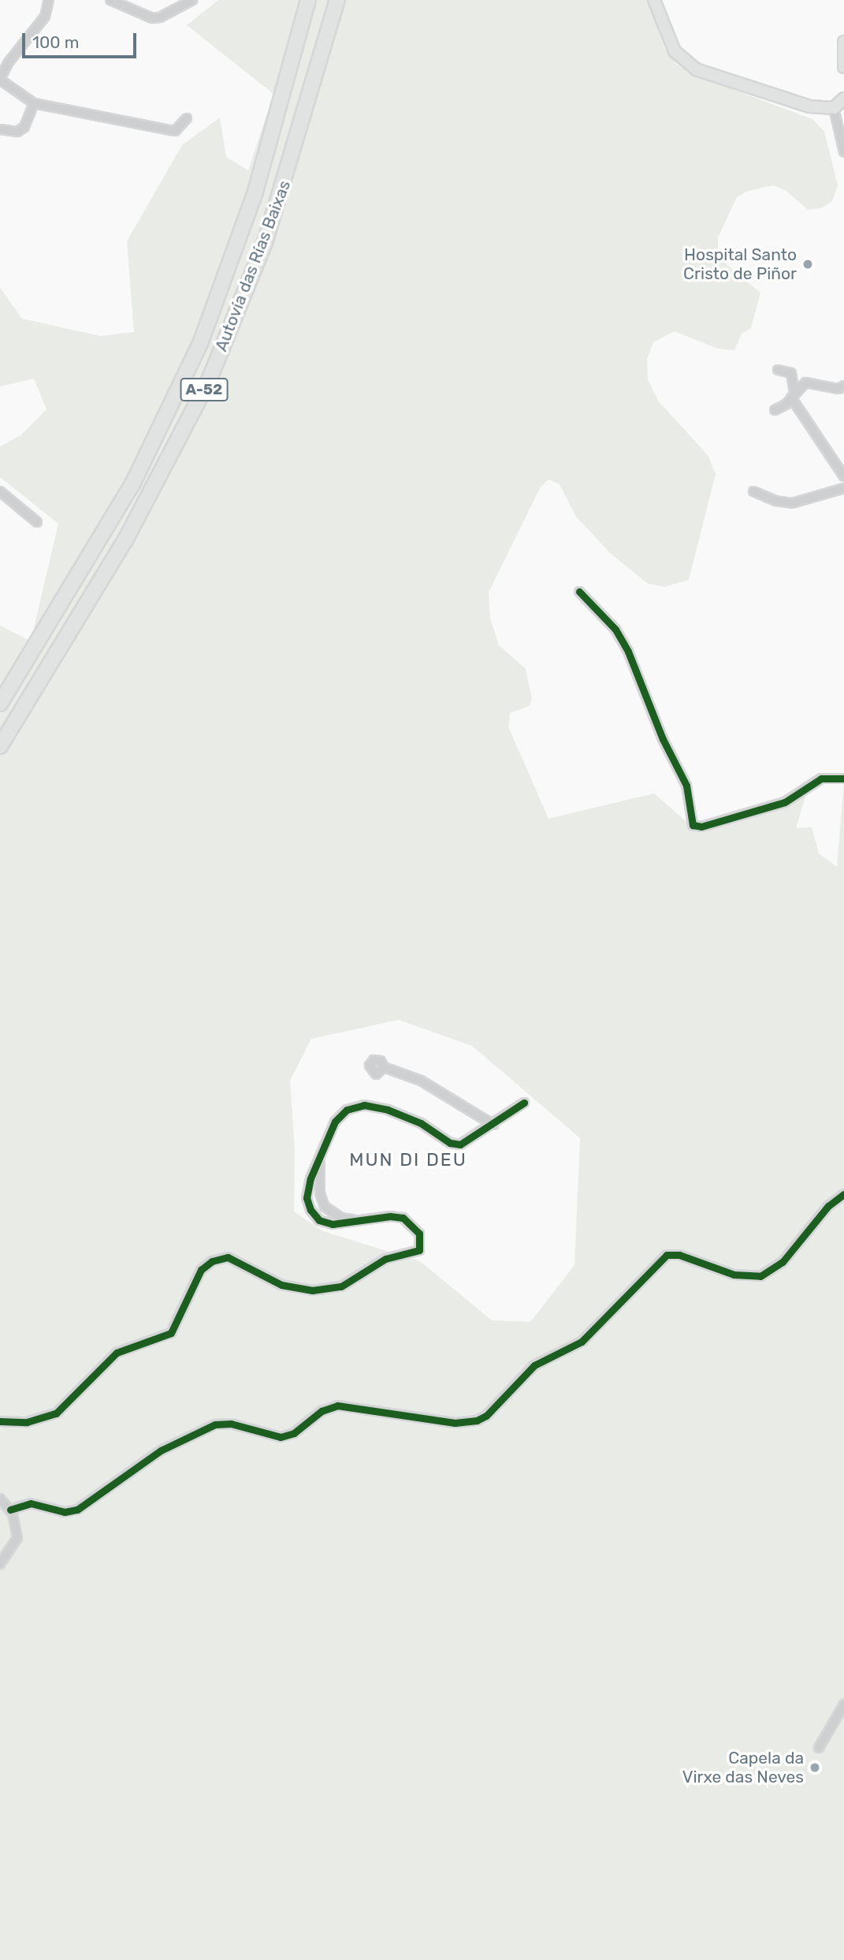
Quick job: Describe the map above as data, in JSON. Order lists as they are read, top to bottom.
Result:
{
  "streets": {
    "highway": ["Autovía das Rías Baixas", "A-52"]
  },
  "districts": ["MUN DI DEU"],
  "places": ["Hospital Santo Cristo de Piñor", "Capela da Virxe das Neves"],
  "scale_bar": "100 m"
}
